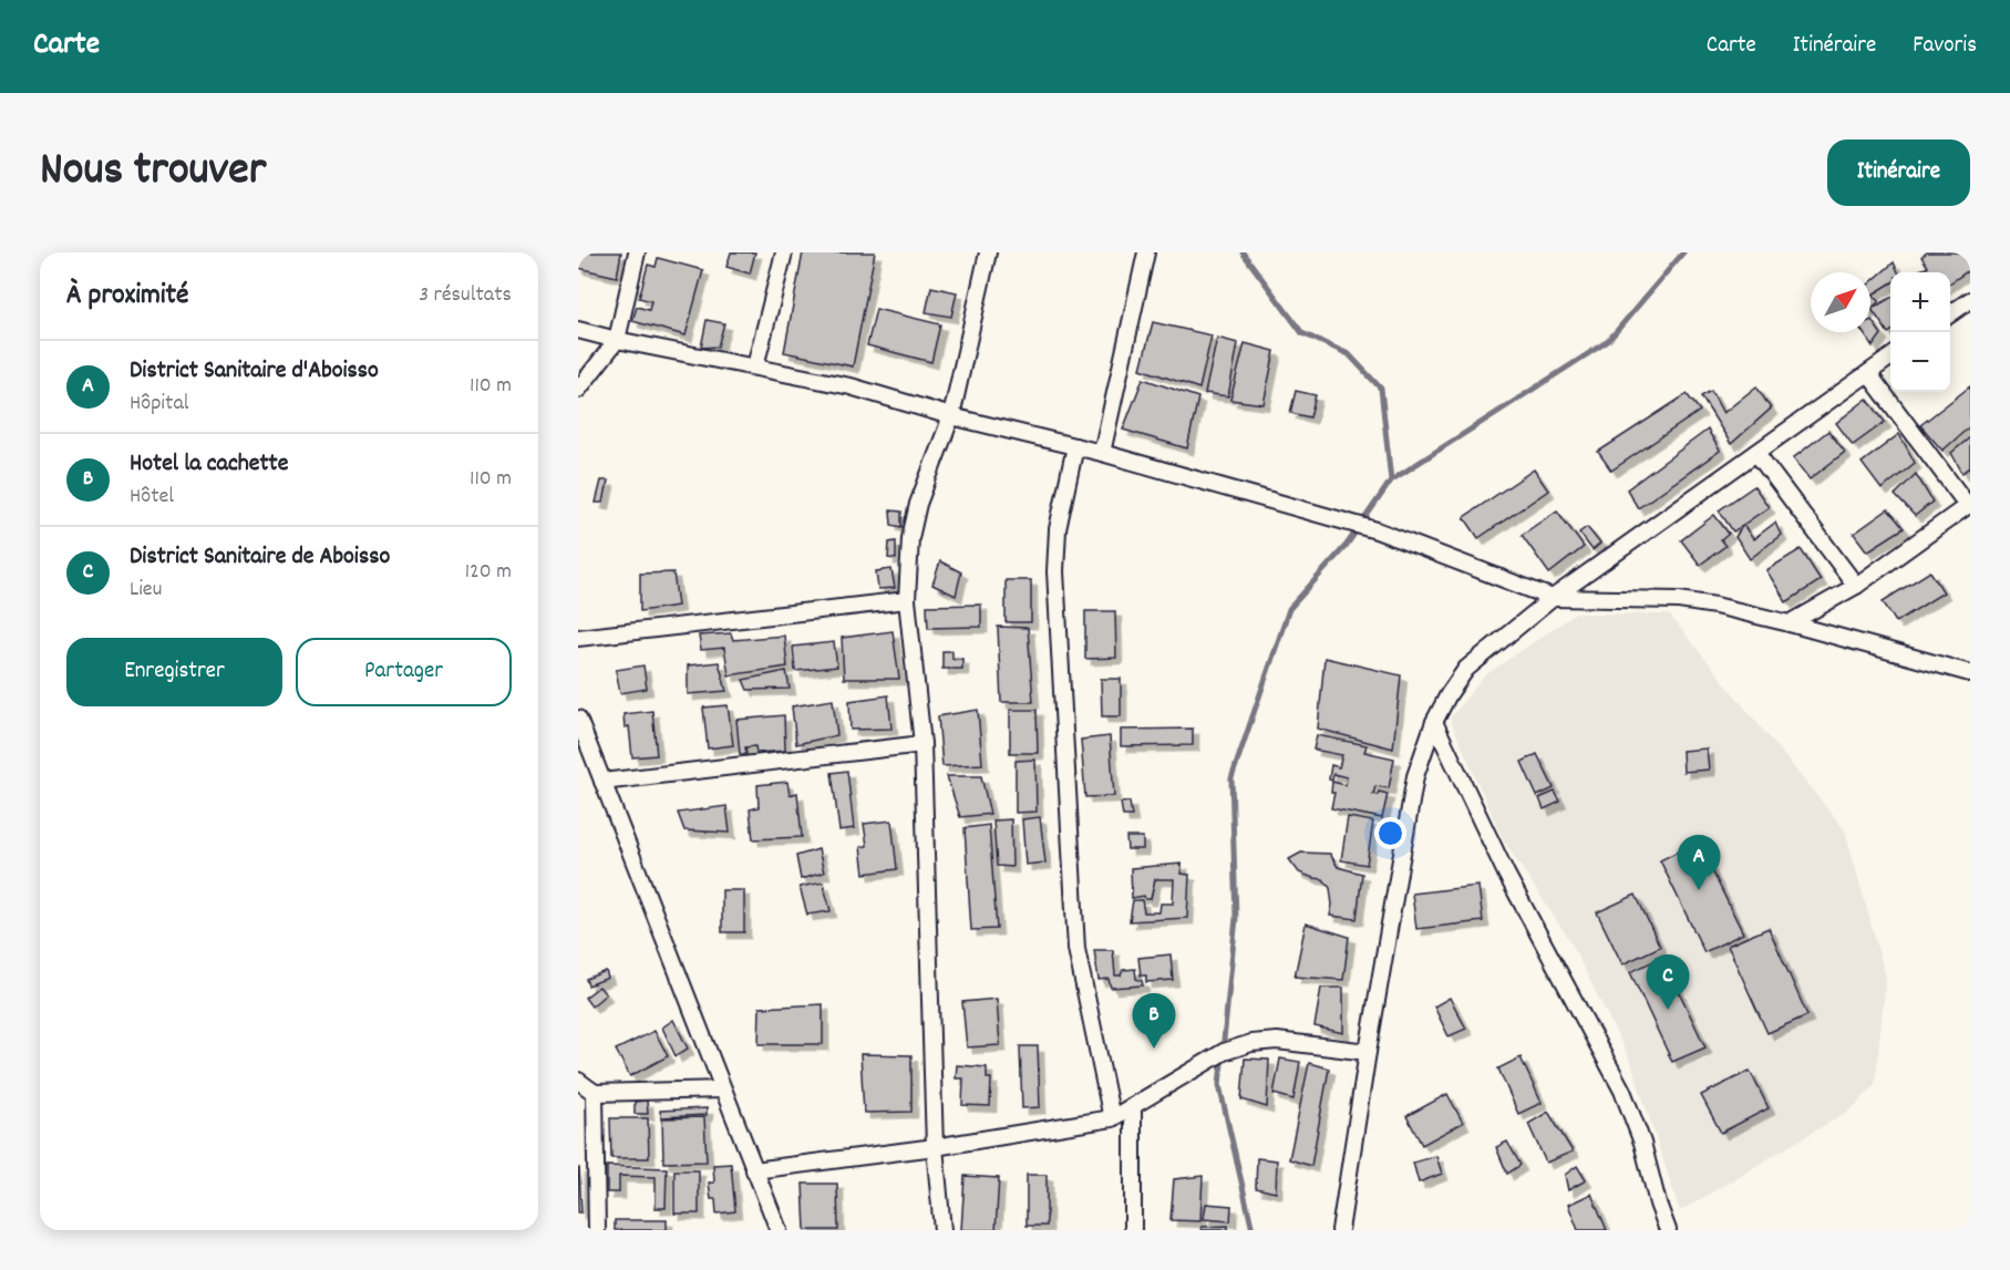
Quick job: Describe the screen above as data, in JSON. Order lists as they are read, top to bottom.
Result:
{
  "north": "top right",
  "page": {
    "header": "Carte",
    "nav": ["Carte", "Itinéraire", "Favoris"],
    "title": "Nous trouver",
    "buttons": [
      "Itinéraire",
      ["Enregistrer", "Partager"]
    ],
    "heading": ["À proximité", "3 résultats"],
    "map_buttons": ["+", "−"],
    "list": [
      {
        "mark": "A",
        "name": "District Sanitaire d'Aboisso",
        "note": "Hôpital",
        "value": "110 m"
      },
      {
        "mark": "B",
        "name": "Hotel la cachette",
        "note": "Hôtel",
        "value": "110 m"
      },
      {
        "mark": "C",
        "name": "District Sanitaire de Aboisso",
        "note": "Lieu",
        "value": "120 m"
      }
    ],
    "pins": ["A", "C", "B"]
  }
}
